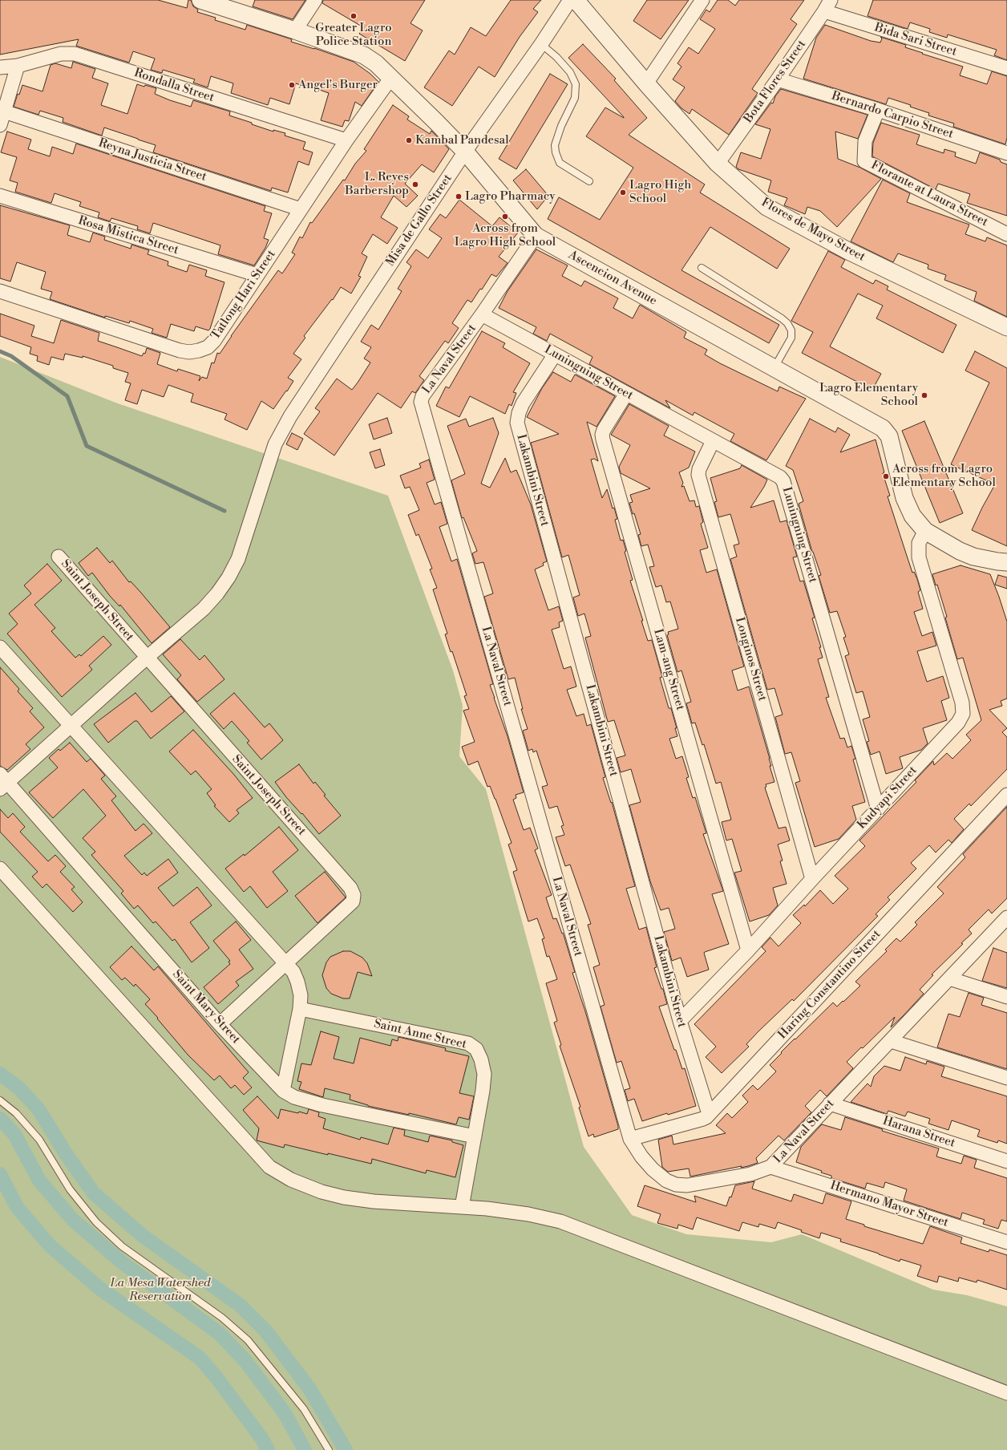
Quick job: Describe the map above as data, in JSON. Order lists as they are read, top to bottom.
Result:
{
  "streets": {
    "street": [
      "Bida Sari Street",
      "Bota Flores Street",
      "Rondalla Street",
      "Bernardo Carpio Street",
      "Reyna Justicia Street",
      "Florante at Laura Street",
      "Misa de Gallo Street",
      "Flores de Mayo Street",
      "Rosa Mistica Street",
      "Ascencion Avenue",
      "Tatlong Hari Street",
      "La Naval Street",
      "Luningning Street",
      "Lakambini Street",
      "Saint Joseph Street",
      "Longinos Street",
      "Lam-ang Street",
      "Kudyapi Street",
      "Haring Constantino Street",
      "Saint Mary Street",
      "Saint Anne Street",
      "Harana Street",
      "Hermano Mayor Street"
    ]
  },
  "crossings": [
    ["Bida Sari Street", "Bota Flores Street"],
    ["Bota Flores Street", "Bernardo Carpio Street"],
    ["Bota Flores Street", "Flores de Mayo Street"],
    ["Rondalla Street", "Tatlong Hari Street"],
    ["Bernardo Carpio Street", "Florante at Laura Street"],
    ["Reyna Justicia Street", "Tatlong Hari Street"],
    ["Misa de Gallo Street", "Ascencion Avenue"],
    ["Misa de Gallo Street", "Saint Joseph Street"],
    ["Misa de Gallo Street", "Saint Mary Street"],
    ["Rosa Mistica Street", "Tatlong Hari Street"],
    ["Ascencion Avenue", "Tatlong Hari Street"],
    ["Ascencion Avenue", "La Naval Street"],
    ["Ascencion Avenue", "Kudyapi Street"],
    ["La Naval Street", "Luningning Street"],
    ["La Naval Street", "Haring Constantino Street"],
    ["La Naval Street", "Harana Street"],
    ["La Naval Street", "Hermano Mayor Street"],
    ["Luningning Street", "Lakambini Street"],
    ["Luningning Street", "Longinos Street"],
    ["Luningning Street", "Lam-ang Street"],
    ["Luningning Street", "Kudyapi Street"],
    ["Lakambini Street", "Kudyapi Street"],
    ["Lakambini Street", "Haring Constantino Street"],
    ["Saint Joseph Street", "Saint Mary Street"],
    ["Longinos Street", "Kudyapi Street"],
    ["Lam-ang Street", "Kudyapi Street"],
    ["Saint Mary Street", "Saint Anne Street"]
  ],
  "parks": ["La Mesa Watershed Reservation"],
  "places": [
    "Greater Lagro Police Station",
    "Angel's Burger",
    "Kambal Pandesal",
    "L. Reyes Barbershop",
    "Lagro High School",
    "Lagro Pharmacy",
    "Across from Lagro High School",
    "Lagro Elementary School",
    "Across from Lagro Elementary School"
  ]
}
